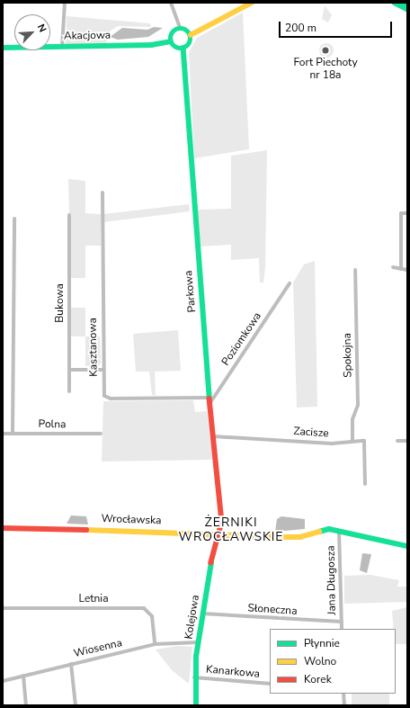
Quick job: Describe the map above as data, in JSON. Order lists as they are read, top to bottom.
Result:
{
  "streets": {
    "street": [
      "Akacjowa",
      "Parkowa",
      "Bukowa",
      "Poziomkowa",
      "Kasztanowa",
      "Spokojna",
      "Polna",
      "Zacisze",
      "Wrocławska",
      "Jana Długosza",
      "Letnia",
      "Słoneczna",
      "Kolejowa",
      "Wiosenna",
      "Kanarkowa"
    ]
  },
  "crossings": [
    ["Akacjowa", "Parkowa"],
    ["Parkowa", "Poziomkowa"],
    ["Parkowa", "Kasztanowa"],
    ["Parkowa", "Zacisze"],
    ["Parkowa", "Wrocławska"],
    ["Parkowa", "Kolejowa"],
    ["Spokojna", "Zacisze"],
    ["Wrocławska", "Jana Długosza"],
    ["Wrocławska", "Kolejowa"],
    ["Jana Długosza", "Słoneczna"],
    ["Letnia", "Wiosenna"],
    ["Słoneczna", "Kolejowa"],
    ["Kolejowa", "Wiosenna"],
    ["Kolejowa", "Kanarkowa"]
  ],
  "districts": ["ŻERNIKI WROCŁAWSKIE"],
  "places": ["Fort Piechoty nr 18a"],
  "legend": ["Płynnie", "Wolno", "Korek"],
  "scale_bar": "200 m",
  "north": "top right"
}
